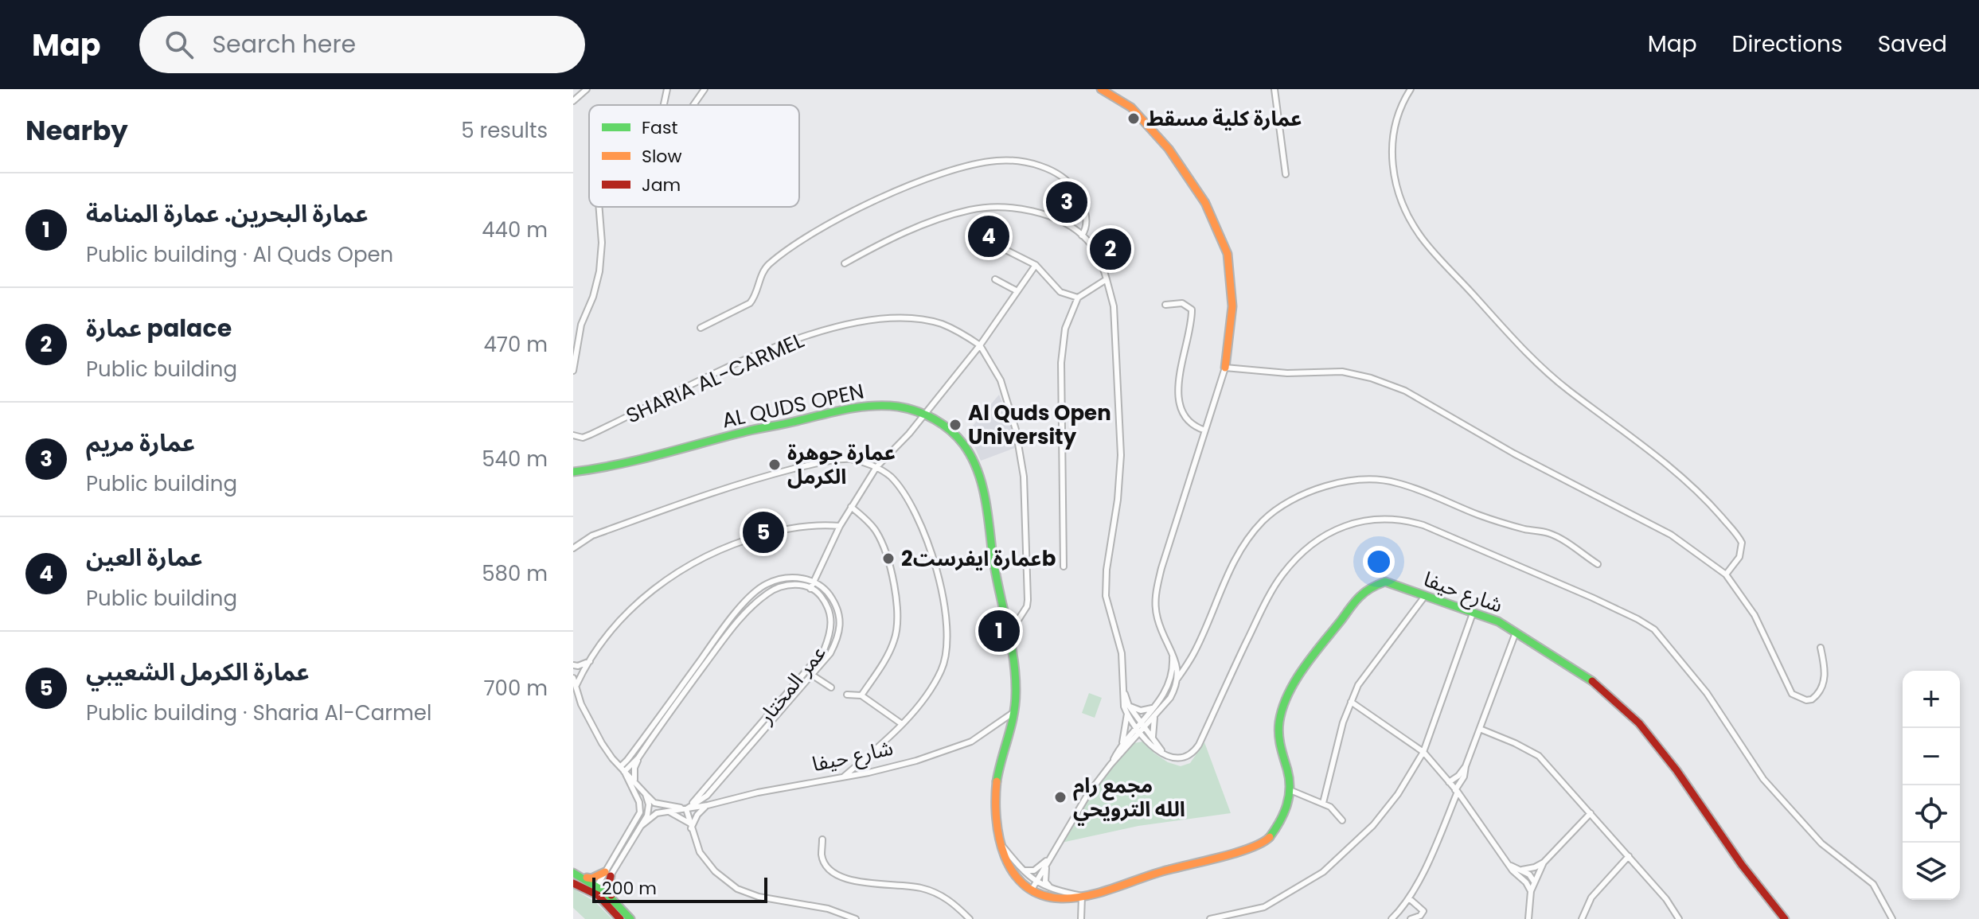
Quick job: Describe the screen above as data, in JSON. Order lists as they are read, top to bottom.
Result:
{
  "streets": {
    "street": [
      "SHARIA AL-CARMEL",
      "AL QUDS OPEN",
      "شارع حيفا",
      "عمر المختار"
    ]
  },
  "crossings": [
    ["AL QUDS OPEN", "شارع حيفا"],
    ["شارع حيفا", "عمر المختار"]
  ],
  "places": [
    "عمارة كلية مسقط",
    "Al Quds Open University",
    "عمارة جوهرة الكرمل",
    "عمارة ايفرست2b",
    "مجمع رام الله الترويحي"
  ],
  "legend": ["Fast", "Slow", "Jam"],
  "scale_bar": "200 m",
  "page": {
    "header": "Map",
    "search": "Search here",
    "nav": ["Map", "Directions", "Saved"],
    "heading": ["Nearby", "5 results"],
    "list": [
      {
        "mark": "1",
        "name": "عمارة البحرين. عمارة المنامة",
        "note": "Public building · Al Quds Open",
        "value": "440 m"
      },
      {
        "mark": "2",
        "name": "عمارة palace",
        "note": "Public building",
        "value": "470 m"
      },
      {
        "mark": "3",
        "name": "عمارة مريم",
        "note": "Public building",
        "value": "540 m"
      },
      {
        "mark": "4",
        "name": "عمارة العين",
        "note": "Public building",
        "value": "580 m"
      },
      {
        "mark": "5",
        "name": "عمارة الكرمل الشعيبي",
        "note": "Public building · Sharia Al-Carmel",
        "value": "700 m"
      }
    ],
    "pins": [
      "3",
      "4",
      "2",
      "5",
      "1"
    ],
    "map_buttons": ["+", "−"],
    "scale": "200 m"
  }
}
